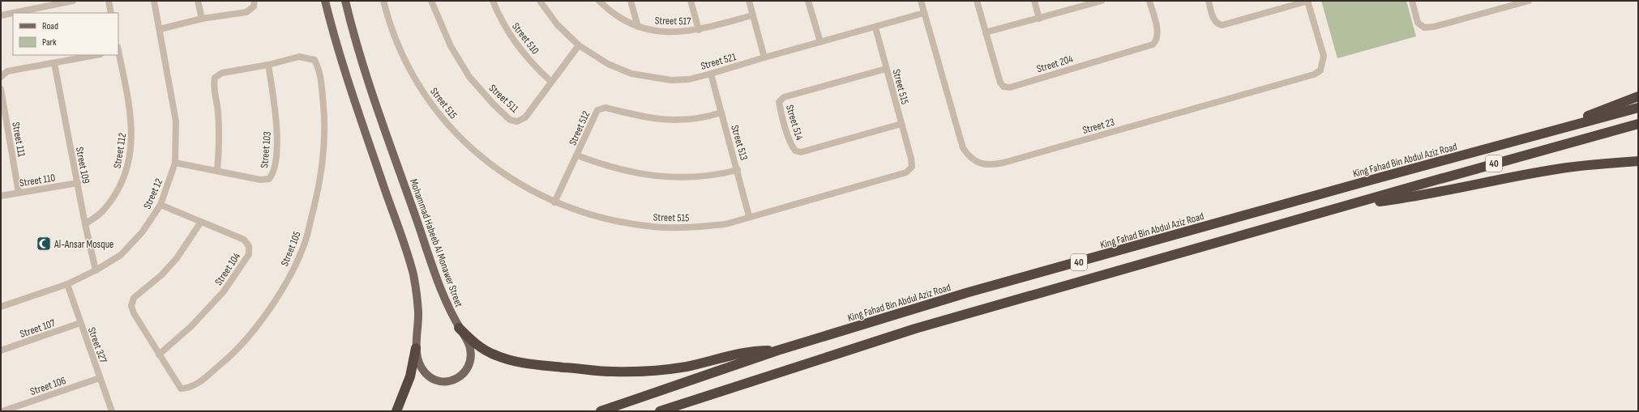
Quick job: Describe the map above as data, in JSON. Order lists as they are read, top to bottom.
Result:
{
  "streets": {
    "highway": ["King Fahad Bin Abdul Aziz Road", "40"],
    "main road": ["Mohammad Habeeb Al Monawer Street"],
    "street": [
      "Street 517",
      "Street 510",
      "Street 521",
      "Street 204",
      "Street 515",
      "Street 511",
      "Street 514",
      "Street 23",
      "Street 512",
      "Street 111",
      "Street 513",
      "Street 103",
      "Street 112",
      "Street 109",
      "Street 110",
      "Street 12",
      "Street 105",
      "Street 104",
      "Street 107",
      "Street 327",
      "Street 106"
    ]
  },
  "crossings": [
    ["Street 510", "Street 511"],
    ["Street 521", "Street 515"],
    ["Street 521", "Street 511"],
    ["Street 521", "Street 23"],
    ["Street 521", "Street 513"],
    ["Street 515", "Street 514"],
    ["Street 515", "Street 513"],
    ["Street 512", "Street 513"],
    ["Street 111", "Street 110"],
    ["Street 103", "Street 12"],
    ["Street 103", "Street 105"],
    ["Street 112", "Street 109"],
    ["Street 109", "Street 110"],
    ["Street 109", "Street 12"],
    ["Street 12", "Street 104"],
    ["Street 12", "Street 327"],
    ["Street 105", "Street 104"],
    ["Street 107", "Street 327"],
    ["Street 327", "Street 106"]
  ],
  "places": {
    "mosque": ["Al-Ansar Mosque"]
  },
  "legend": ["Road", "Park"]
}
